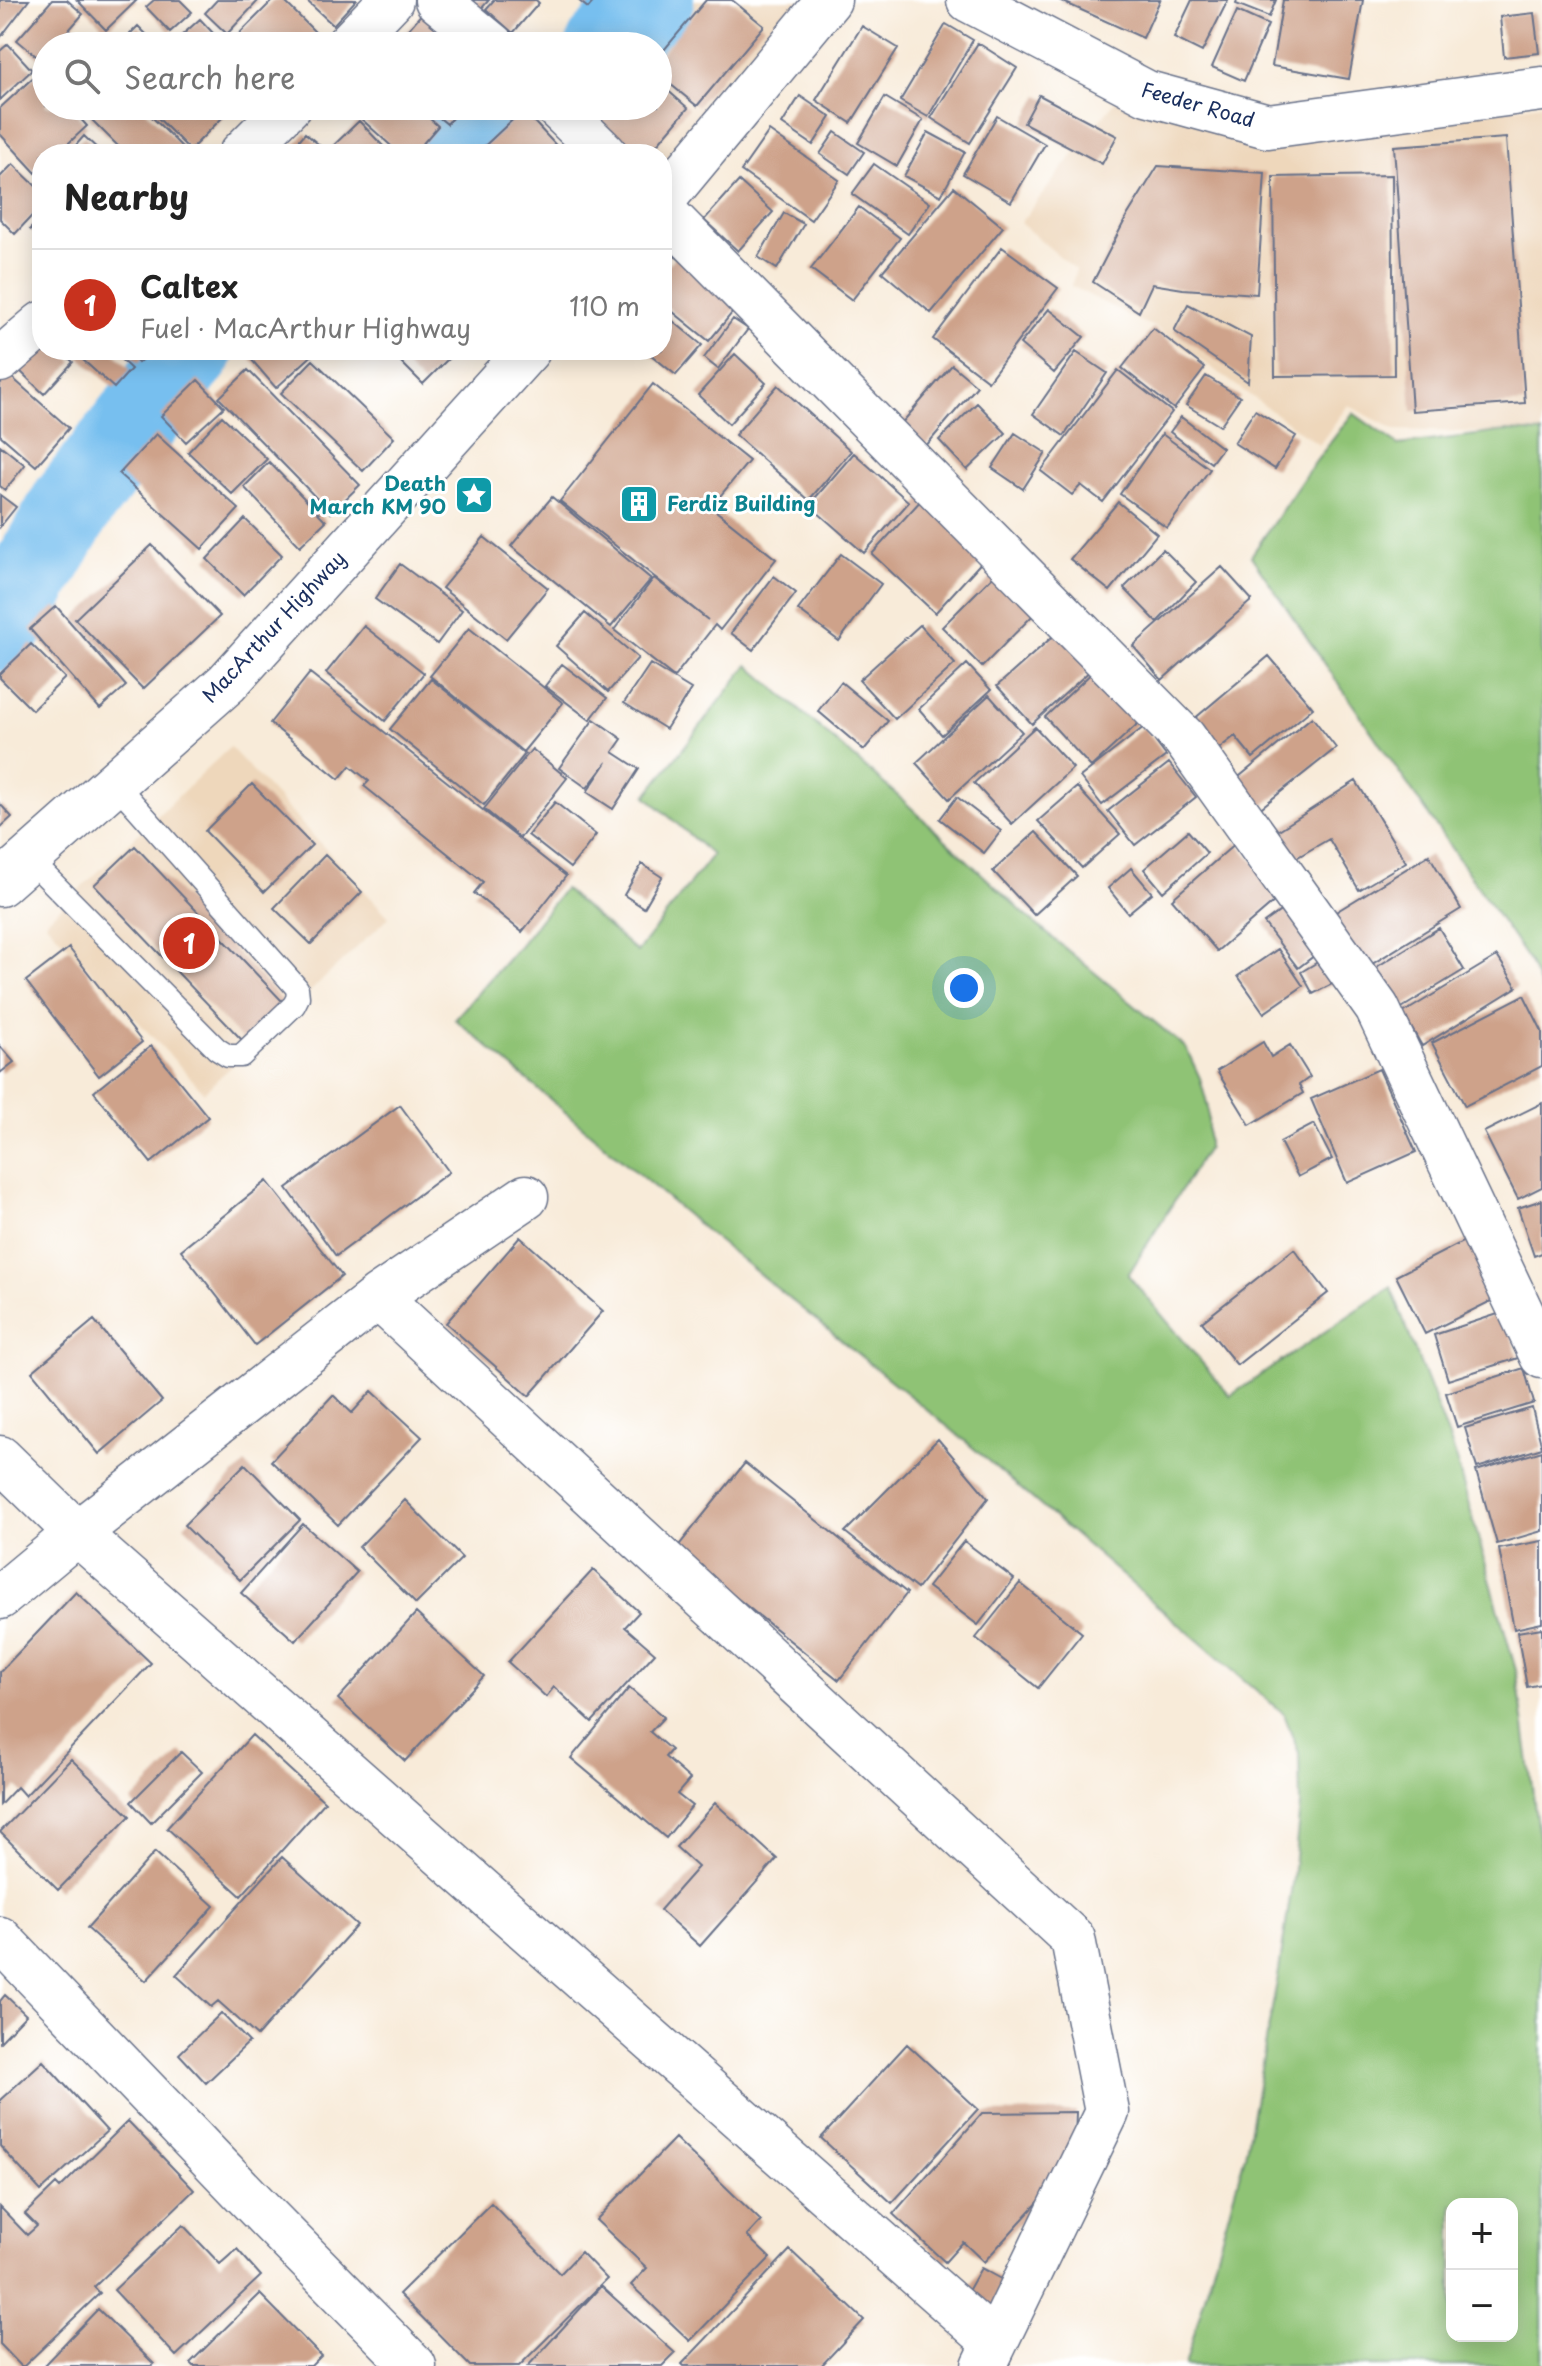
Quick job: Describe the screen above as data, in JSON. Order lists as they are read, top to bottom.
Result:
{
  "streets": {
    "street": ["Feeder Road", "MacArthur Highway"]
  },
  "places": {
    "place": ["Death March KM 90"],
    "building": ["Ferdiz Building"]
  },
  "page": {
    "search": "Search here",
    "heading": "Nearby",
    "list": [
      {
        "mark": "1",
        "name": "Caltex",
        "note": "Fuel · MacArthur Highway",
        "value": "110 m"
      }
    ],
    "pins": "1",
    "map_buttons": ["+", "−"]
  }
}
